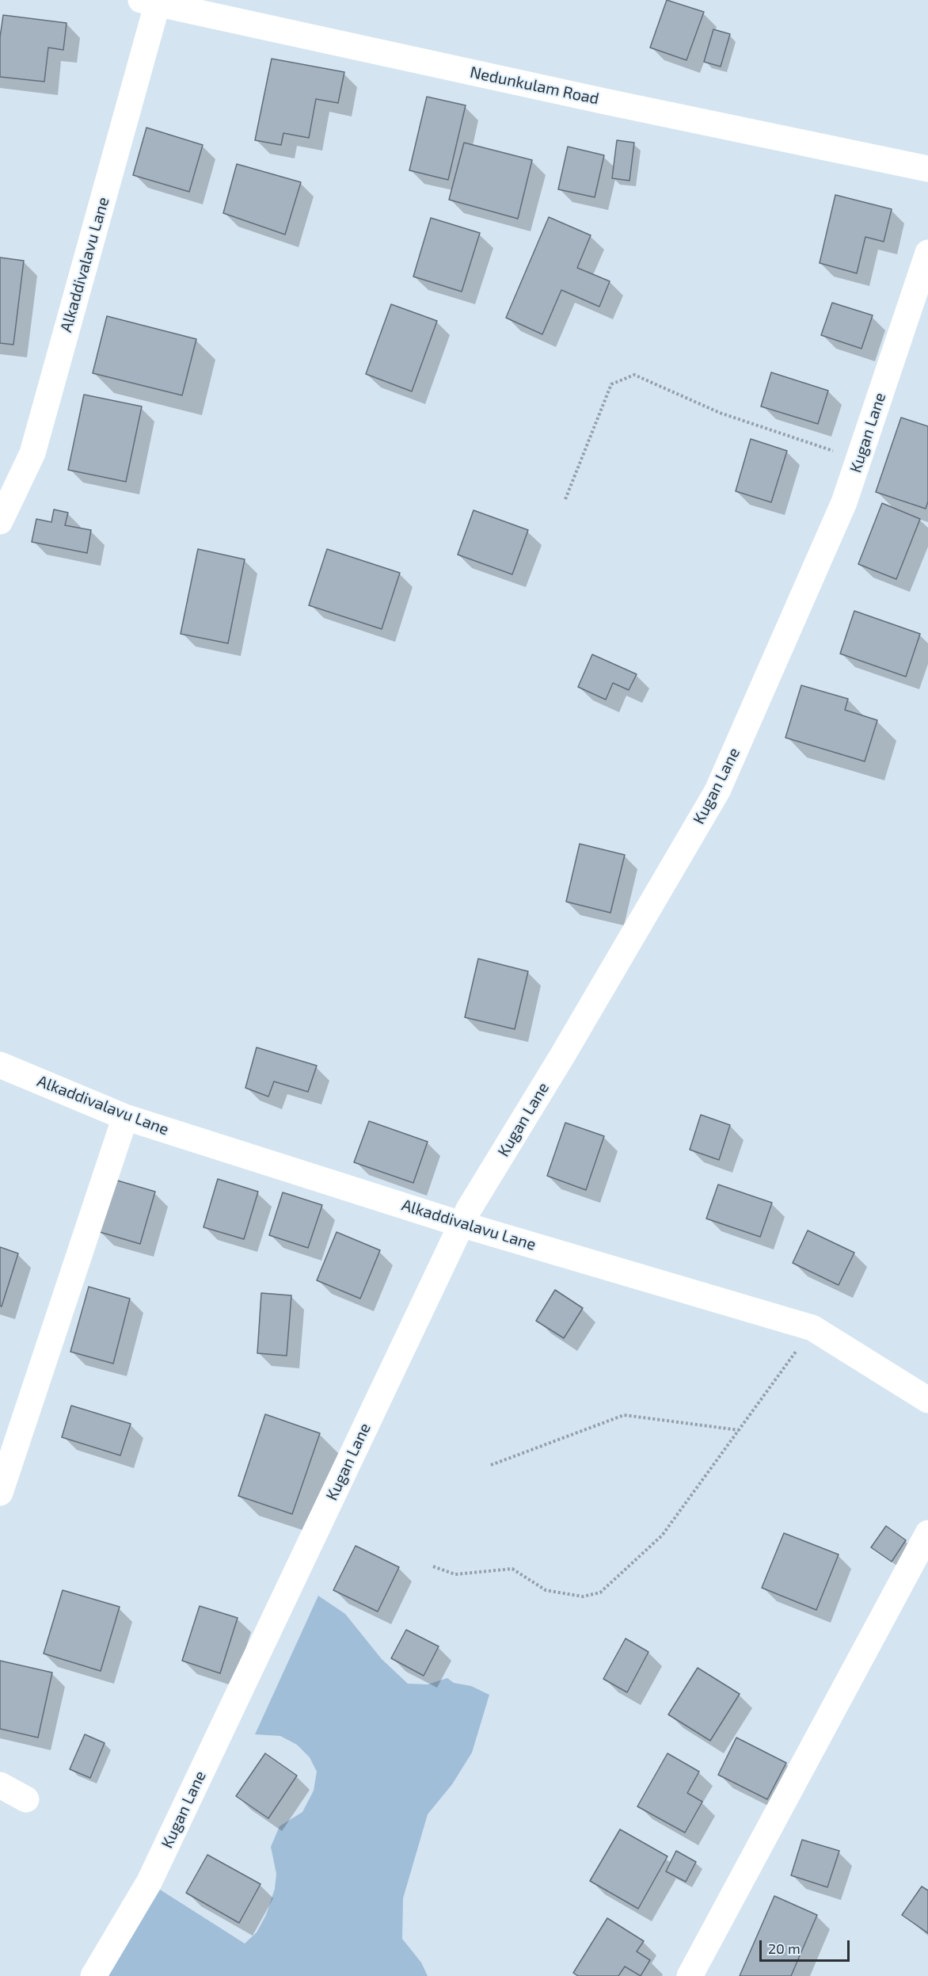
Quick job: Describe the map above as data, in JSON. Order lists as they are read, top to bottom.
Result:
{
  "streets": {
    "street": ["Nedunkulam Road", "Alkaddivalavu Lane", "Kugan Lane"]
  },
  "crossings": [
    ["Nedunkulam Road", "Alkaddivalavu Lane"],
    ["Alkaddivalavu Lane", "Kugan Lane"]
  ],
  "scale_bar": "20 m"
}
